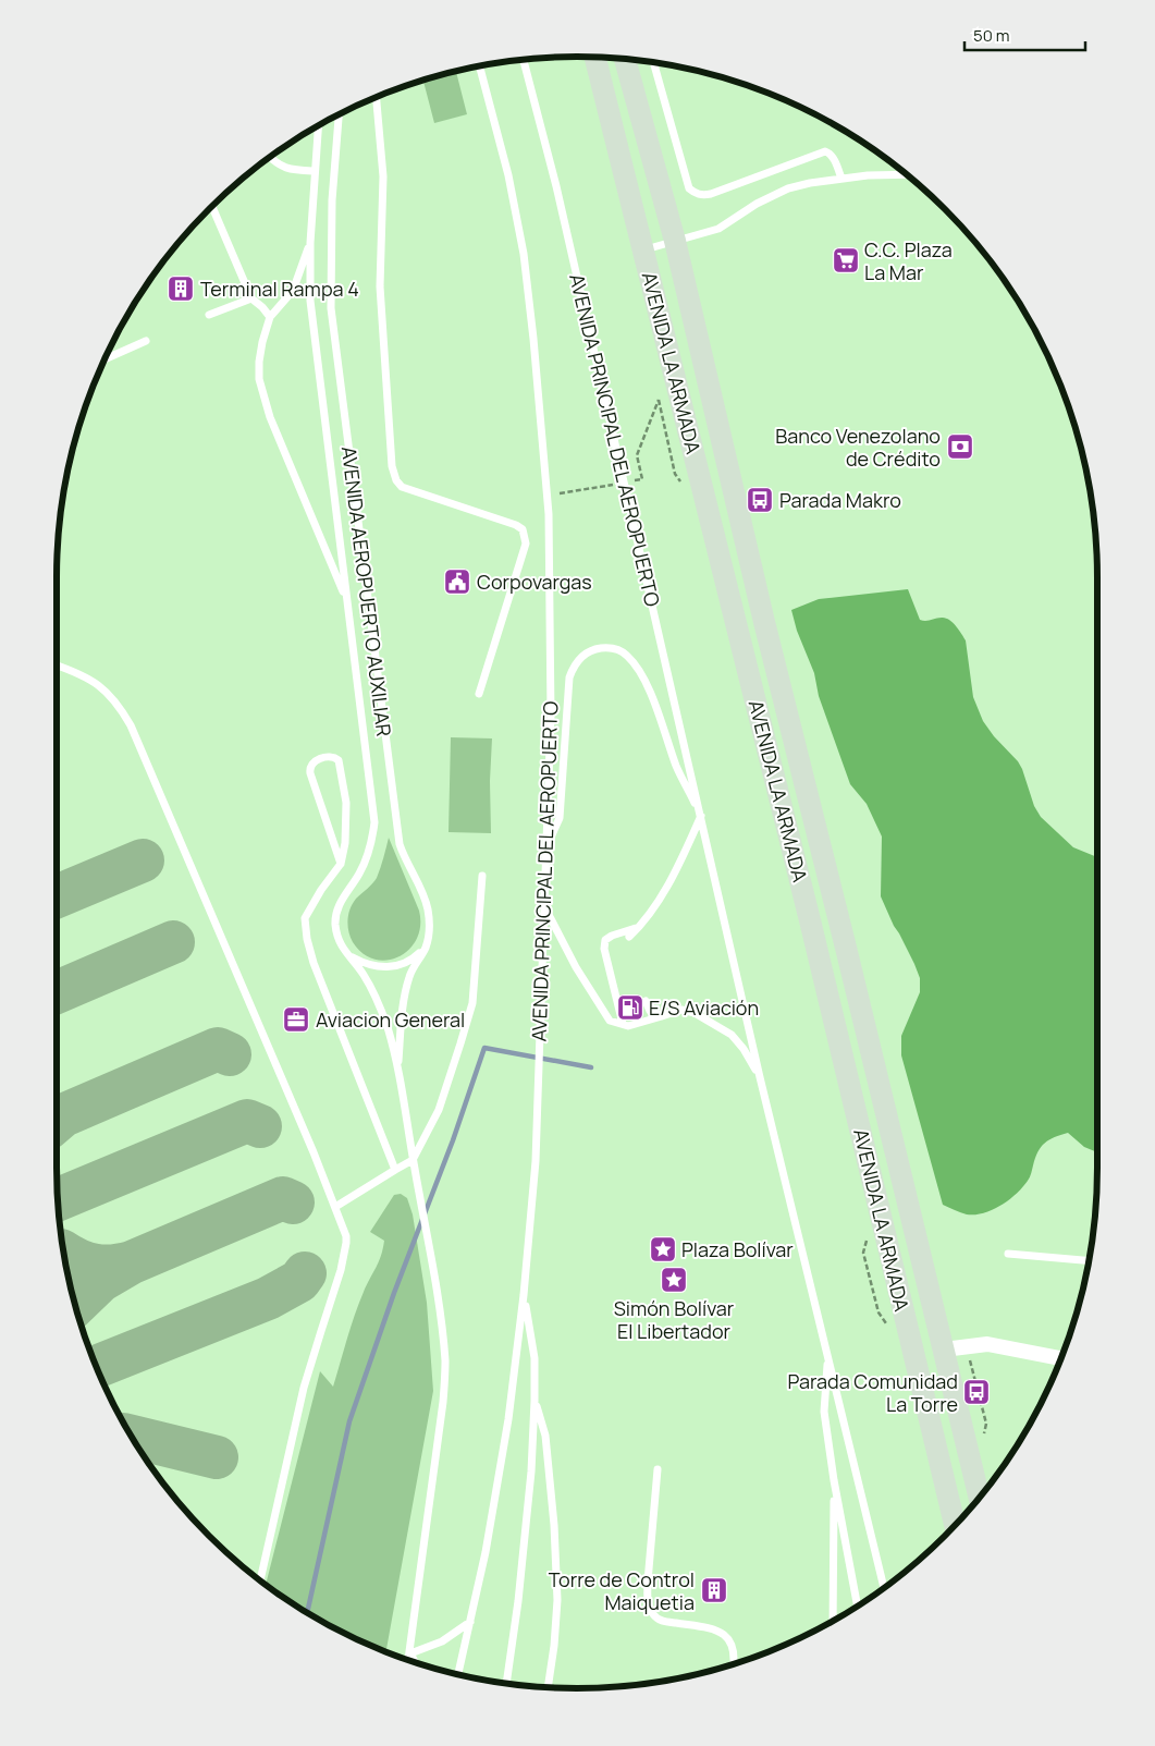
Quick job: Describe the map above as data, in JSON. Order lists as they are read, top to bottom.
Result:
{
  "streets": {
    "main road": ["AVENIDA LA ARMADA"],
    "lane": ["AVENIDA PRINCIPAL DEL AEROPUERTO", "AVENIDA AEROPUERTO AUXILIAR"]
  },
  "places": {
    "supermarket": ["C.C. Plaza La Mar"],
    "building": ["Terminal Rampa 4", "Torre de Control Maiquetia"],
    "bank": ["Banco Venezolano de Crédito"],
    "bus stop": ["Parada Makro", "Parada Comunidad La Torre"],
    "public building": ["Corpovargas"],
    "fuel station": ["E/S Aviación"],
    "office": ["Aviacion General"],
    "place": ["Plaza Bolívar", "Simón Bolívar El Libertador"]
  },
  "scale_bar": "50 m"
}
